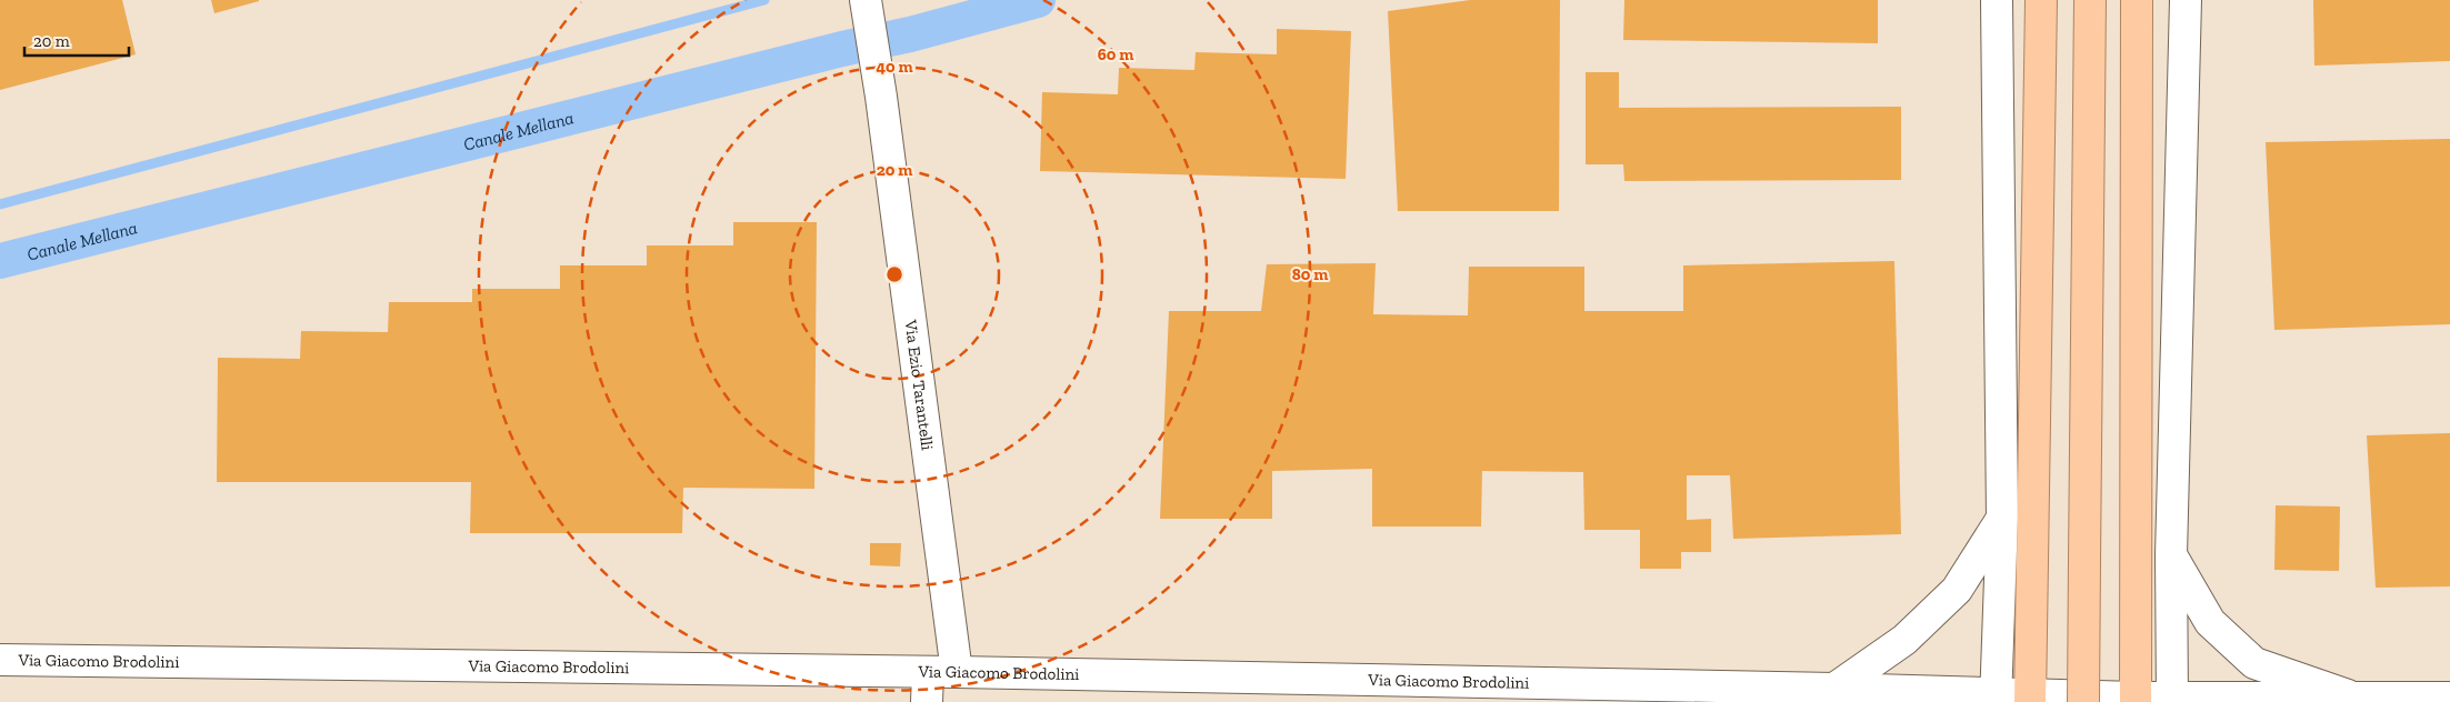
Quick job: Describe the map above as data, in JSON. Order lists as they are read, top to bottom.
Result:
{
  "streets": {
    "street": ["Via Ezio Tarantelli", "Via Giacomo Brodolini"]
  },
  "crossings": [
    ["Via Ezio Tarantelli", "Via Giacomo Brodolini"]
  ],
  "water": ["Canale Mellana"],
  "scale_bar": "20 m",
  "rings": [
    "60 m",
    "40 m",
    "20 m",
    "80 m"
  ]
}
